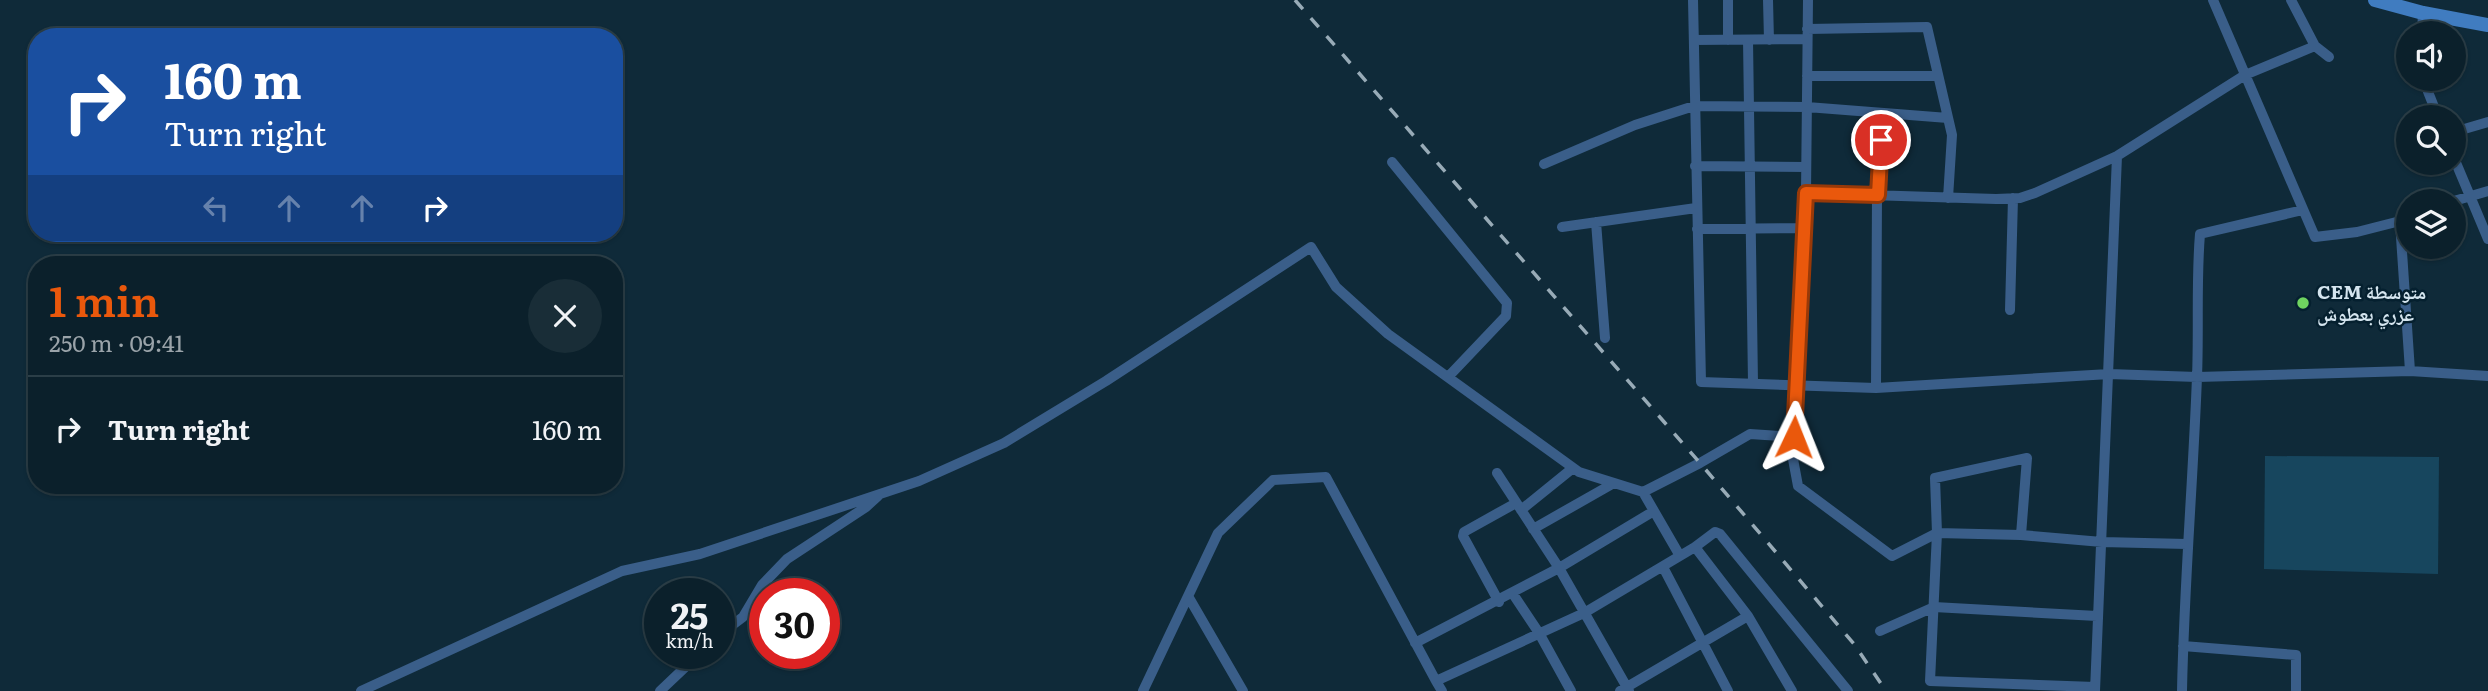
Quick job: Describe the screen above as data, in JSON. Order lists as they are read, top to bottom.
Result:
{
  "places": ["CEM متوسطة عزري بعطوش"],
  "page": {
    "turn": ["160 m", "Turn right"],
    "heading": ["1 min", "250 m · 09:41"],
    "list": [
      {
        "name": "Turn right",
        "value": "160 m"
      }
    ],
    "speed": "25 km/h",
    "limit": "30"
  }
}
